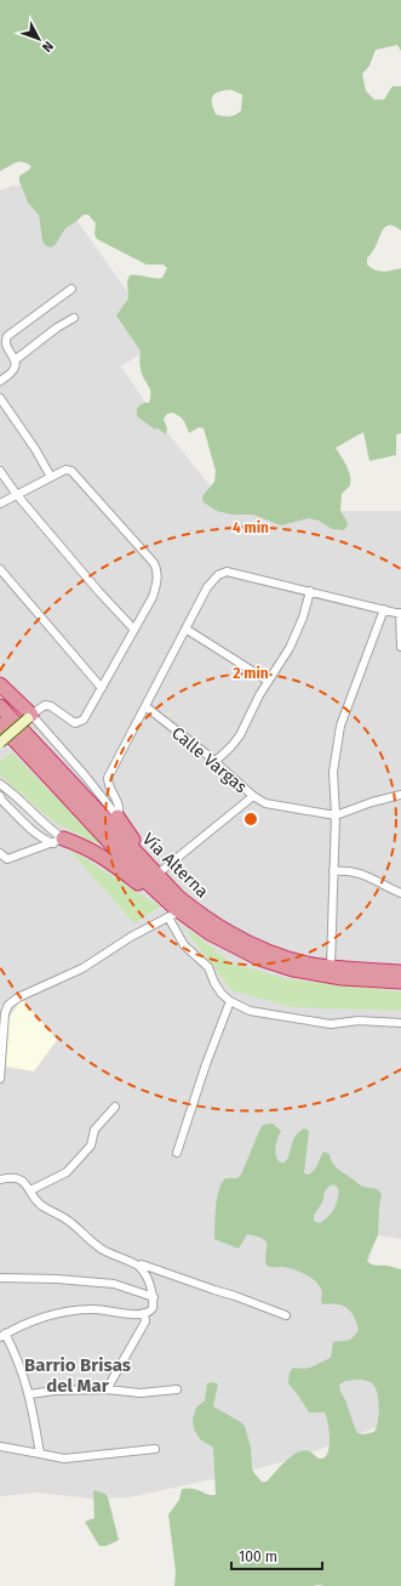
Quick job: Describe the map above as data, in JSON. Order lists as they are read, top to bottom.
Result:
{
  "streets": {
    "highway": ["Vía Alterna"],
    "street": ["Calle Vargas"]
  },
  "districts": ["Barrio Brisas del Mar"],
  "scale_bar": "100 m",
  "north": "bottom right",
  "rings": ["4 min", "2 min"]
}
